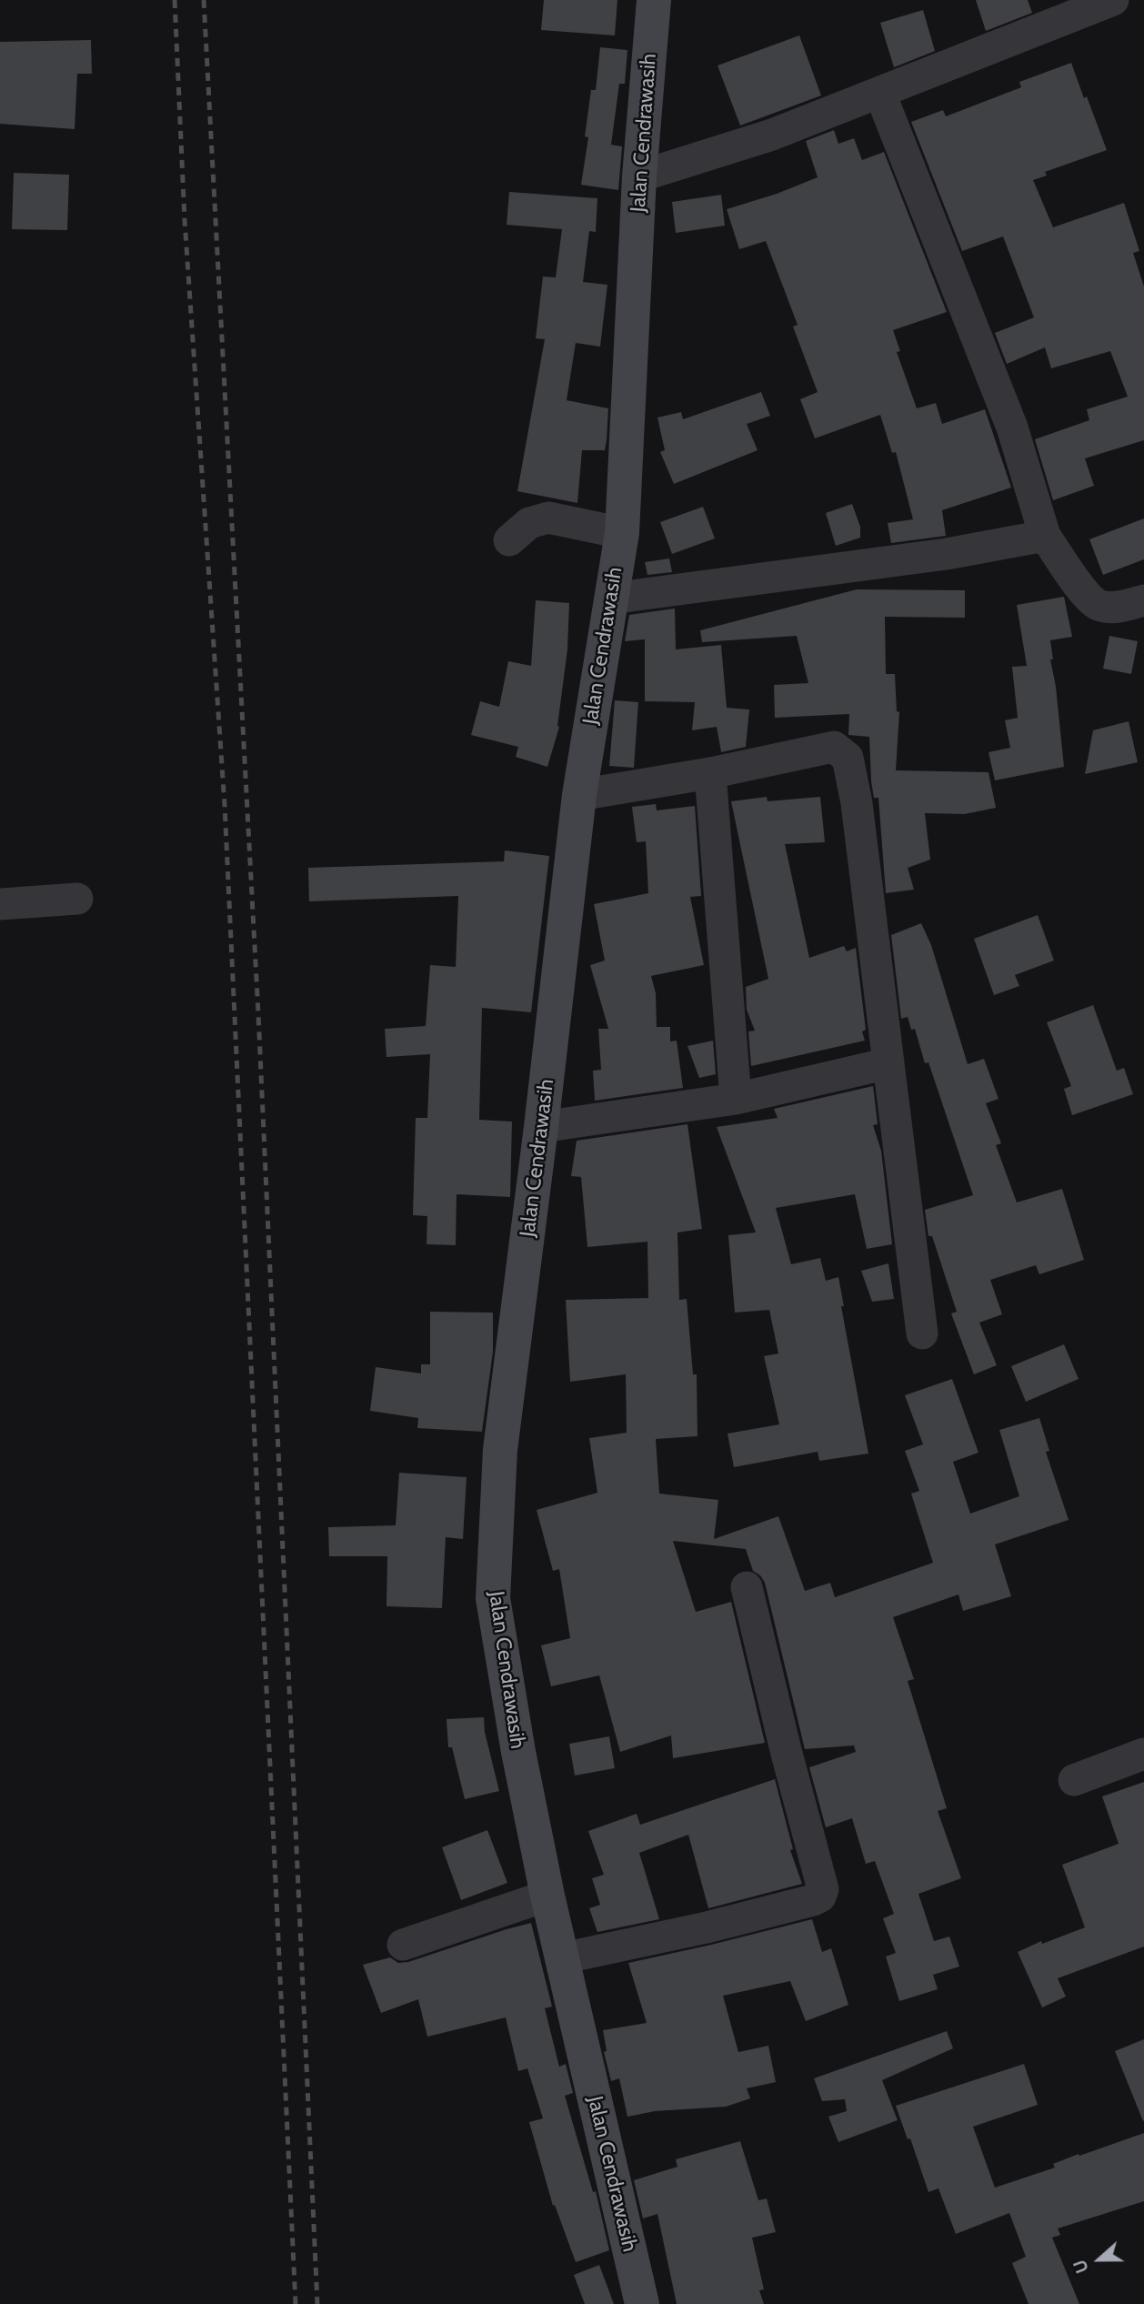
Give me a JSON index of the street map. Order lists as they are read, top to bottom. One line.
{"streets":{"main road":["Jalan Cendrawasih"]},"north":"left"}
